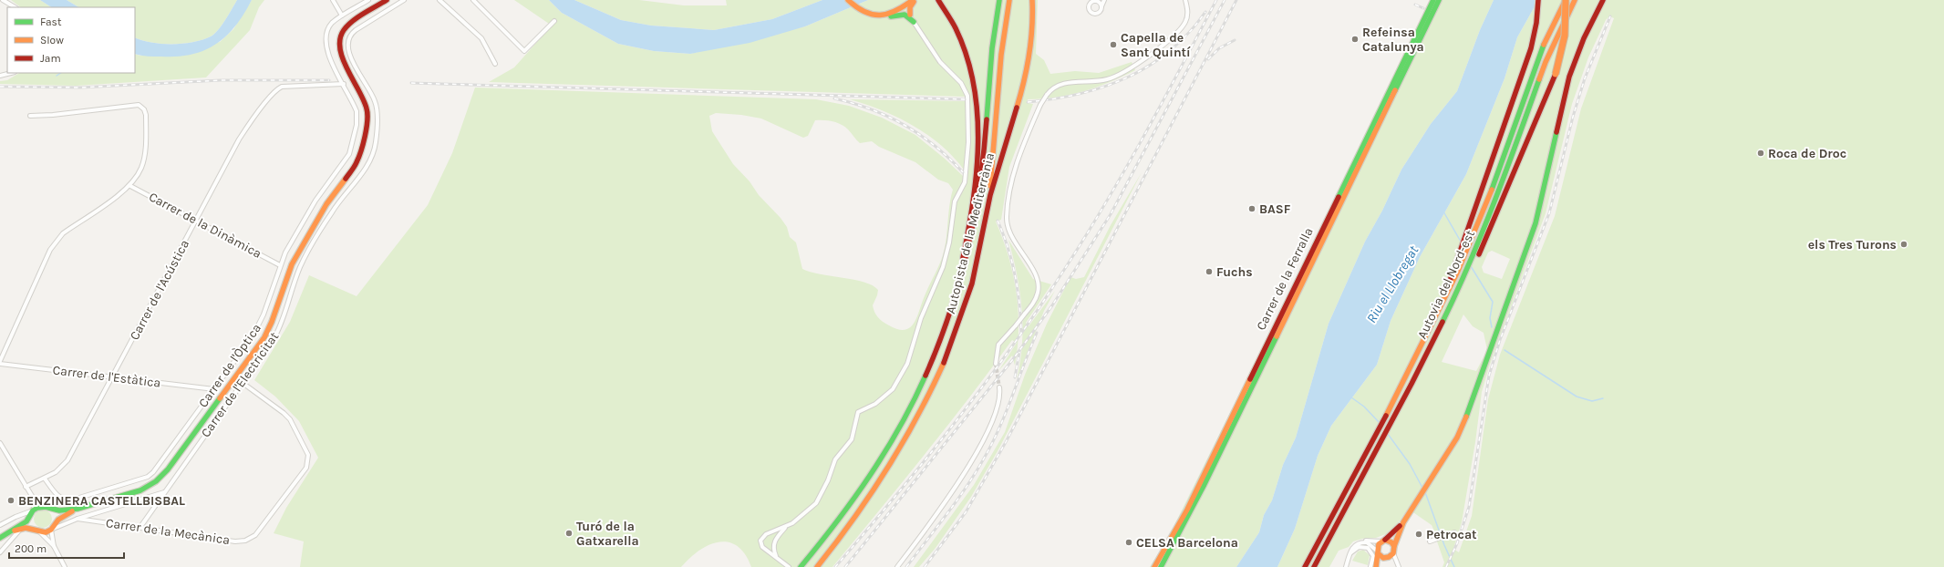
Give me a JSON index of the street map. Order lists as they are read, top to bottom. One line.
{"streets":{"main road":["Autopista de la Mediterrània","Carrer de la Ferralla","Autovia del Nord-est"],"street":["Carrer de la Dinàmica","Carrer de l'Acústica","Carrer de l'Òptica","Carrer de l'Estàtica","Carrer de l'Electricitat","Carrer de la Mecànica"]},"crossings":[["Carrer de la Dinàmica","Carrer de l'Acústica"],["Carrer de la Dinàmica","Carrer de l'Òptica"],["Carrer de l'Acústica","Carrer de l'Òptica"],["Carrer de l'Acústica","Carrer de l'Estàtica"],["Carrer de l'Òptica","Carrer de l'Estàtica"],["Carrer de l'Electricitat","Carrer de la Mecànica"]],"water":["Riu el Llobregat"],"places":["Refeinsa Catalunya","Capella de Sant Quintí","Roca de Droc","BASF","els Tres Turons","Fuchs","BENZINERA CASTELLBISBAL","Turó de la Gatxarella","Petrocat","CELSA Barcelona"],"legend":["Fast","Slow","Jam"],"scale_bar":"200 m"}
